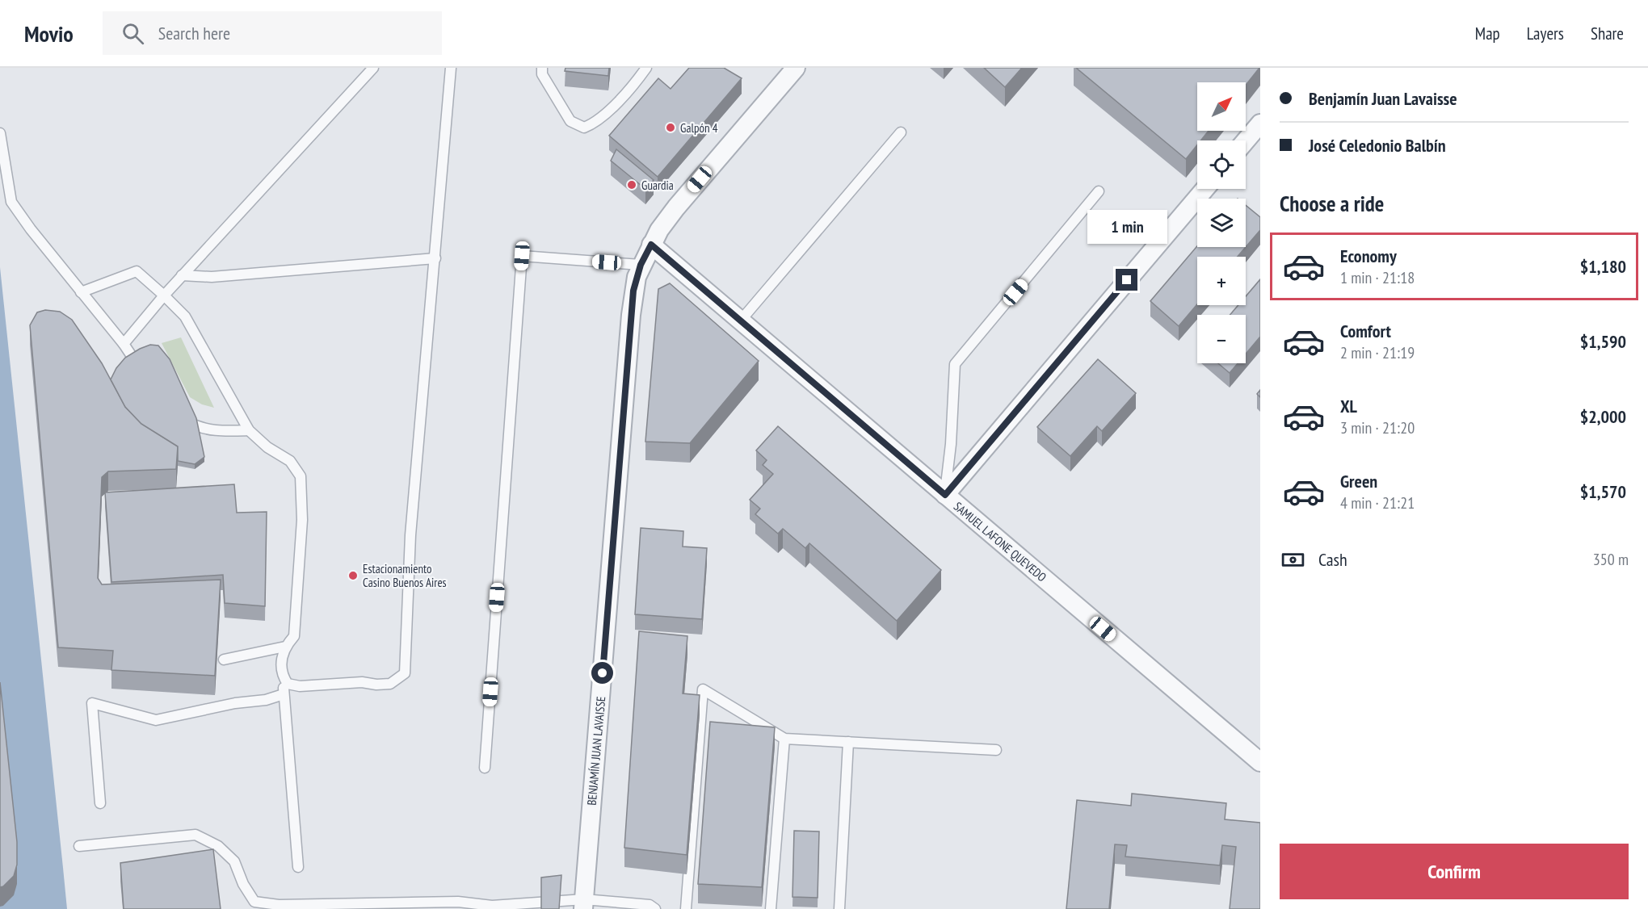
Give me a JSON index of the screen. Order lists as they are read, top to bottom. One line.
{"streets":{"street":["SAMUEL LAFONE QUEVEDO","BENJAMÍN JUAN LAVAISSE"]},"crossings":[["SAMUEL LAFONE QUEVEDO","BENJAMÍN JUAN LAVAISSE"]],"places":["Galpón 4","Guardia","Estacionamiento Casino Buenos Aires"],"north":"top right","page":{"header":"Movio","search":"Search here","nav":["Map","Layers","Share"],"banner":["Benjamín Juan Lavaisse","José Celedonio Balbín"],"map_buttons":["+","−"],"heading":"Choose a ride","bubble":"1 min","list":[{"name":"Economy","note":"1 min · 21:18","value":"$1,180"},{"name":"Comfort","note":"2 min · 21:19","value":"$1,590"},{"name":"XL","note":"3 min · 21:20","value":"$2,000"},{"name":"Green","note":"4 min · 21:21","value":"$1,570"}],"pay":["Cash","350 m"],"buttons":"Confirm"}}
